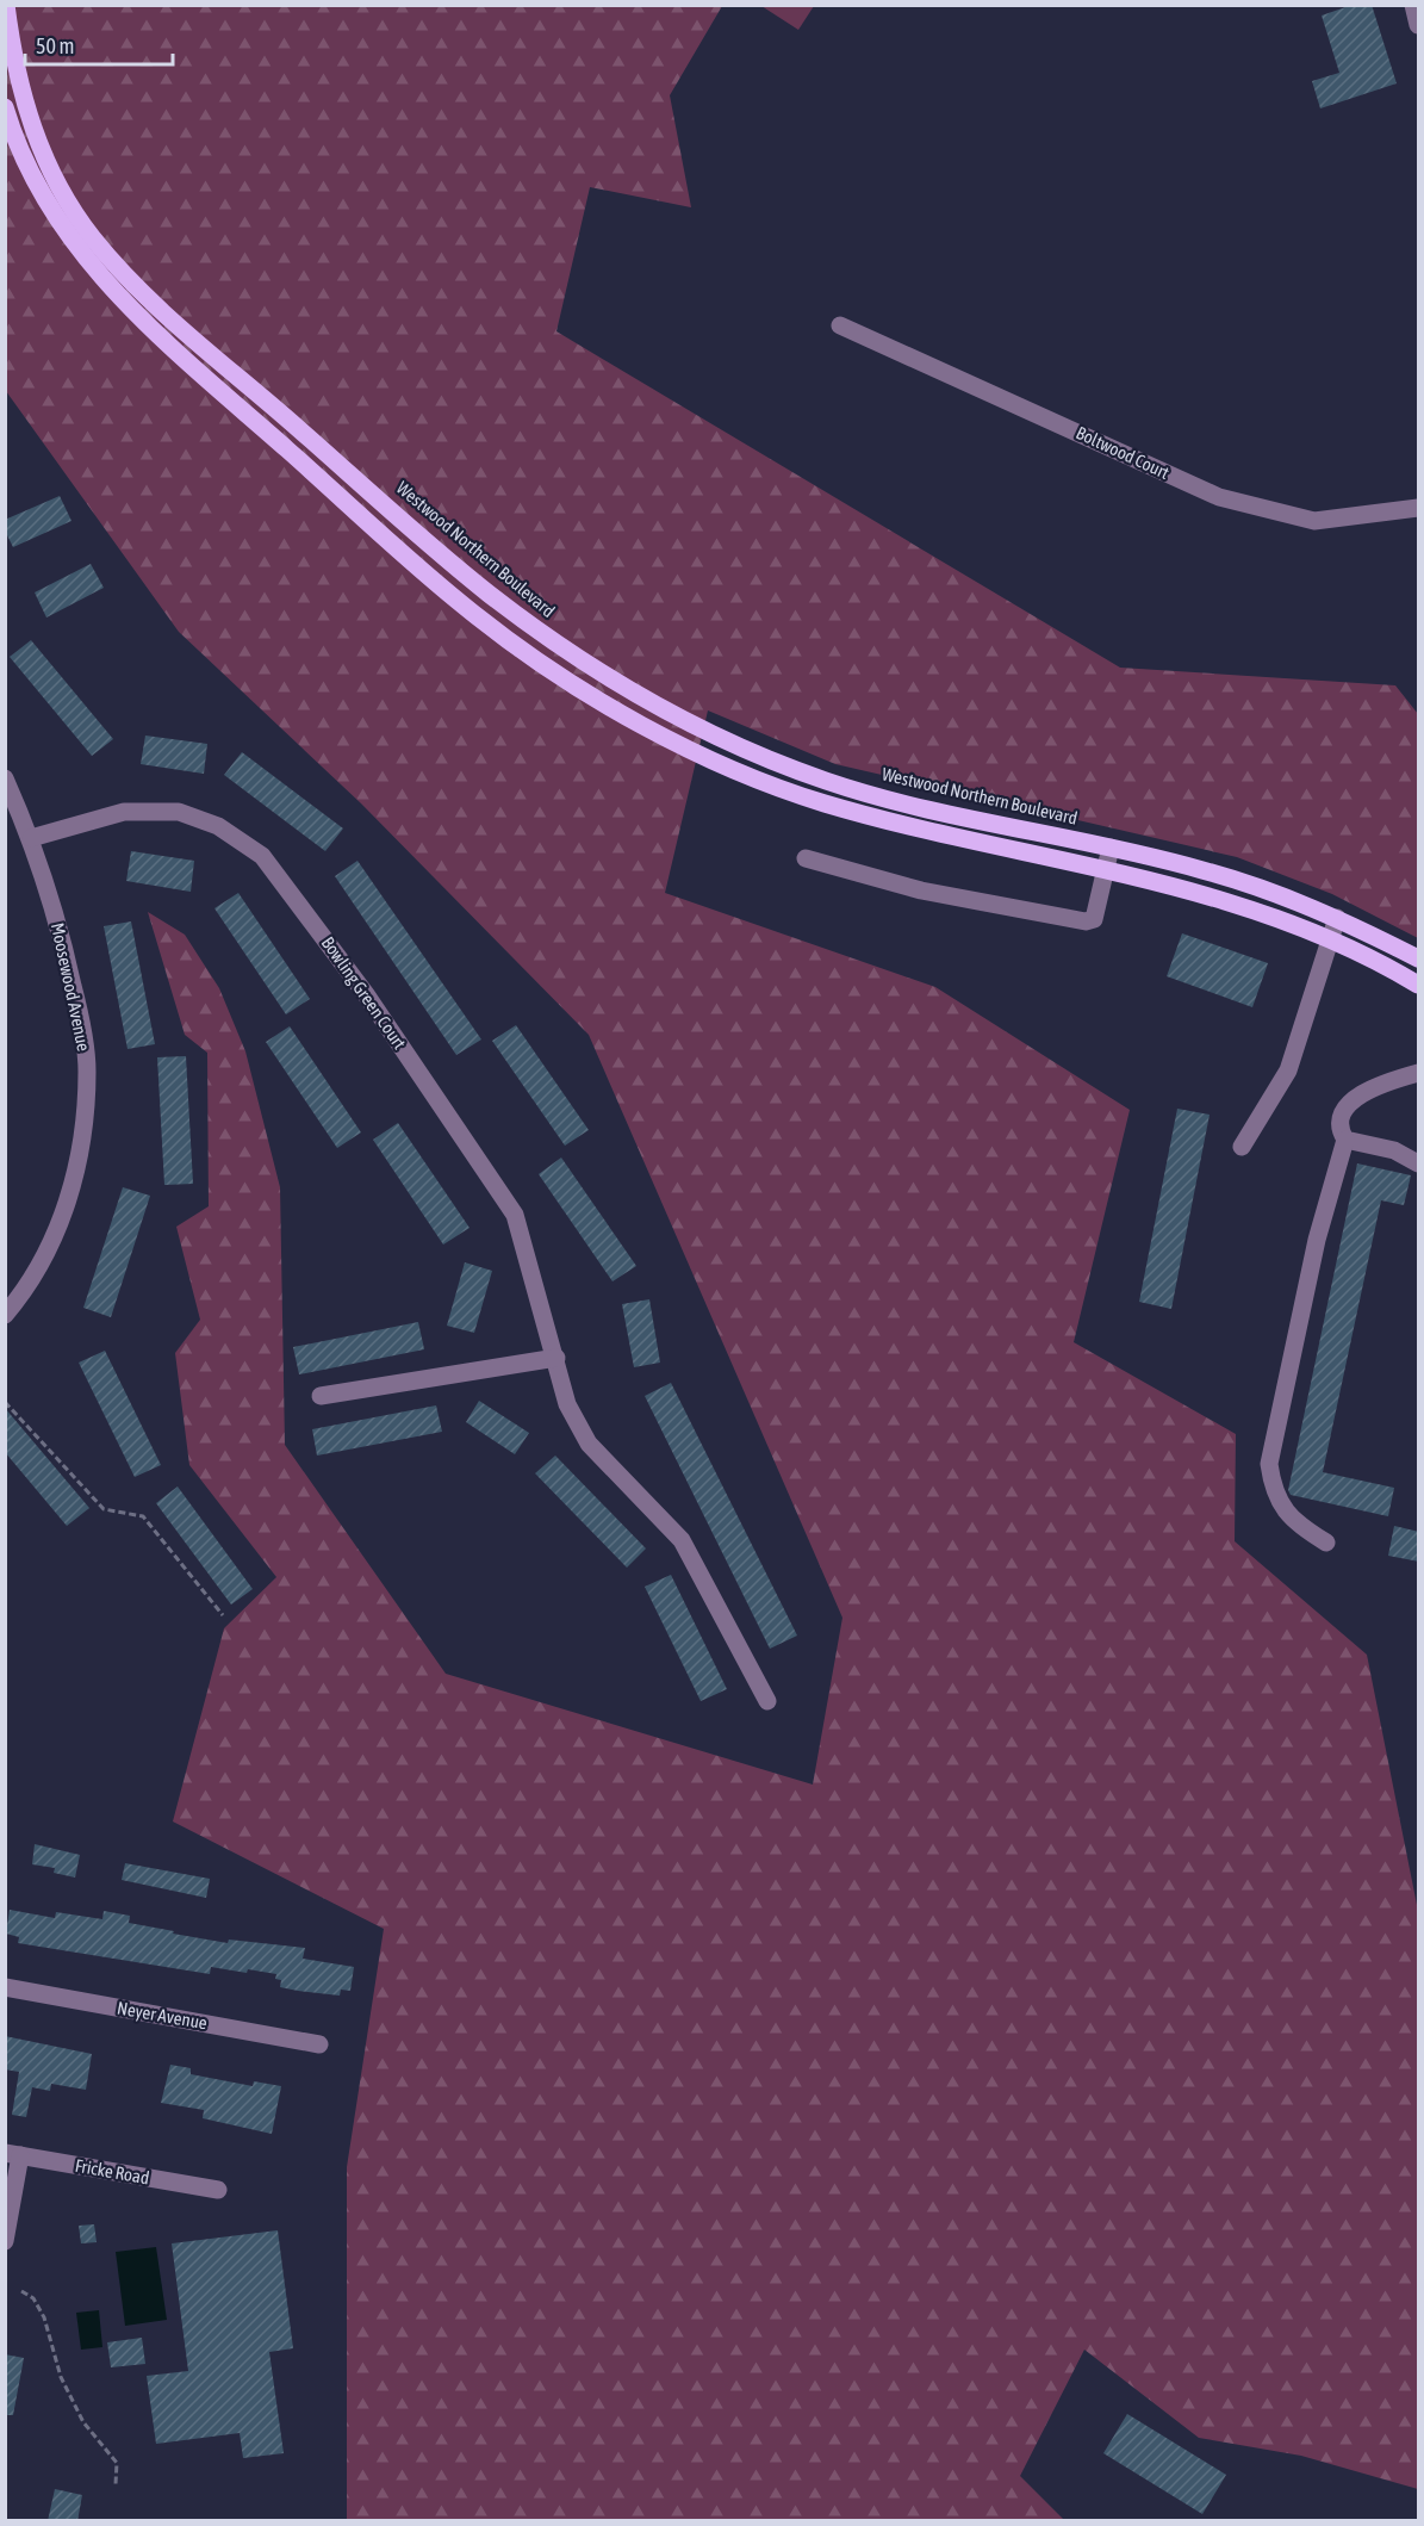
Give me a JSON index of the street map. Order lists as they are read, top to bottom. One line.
{"streets":{"main road":["Westwood Northern Boulevard"],"street":["Boltwood Court","Moosewood Avenue","Bowling Green Court","Neyer Avenue","Fricke Road"]},"crossings":[["Moosewood Avenue","Bowling Green Court"]],"scale_bar":"50 m"}
